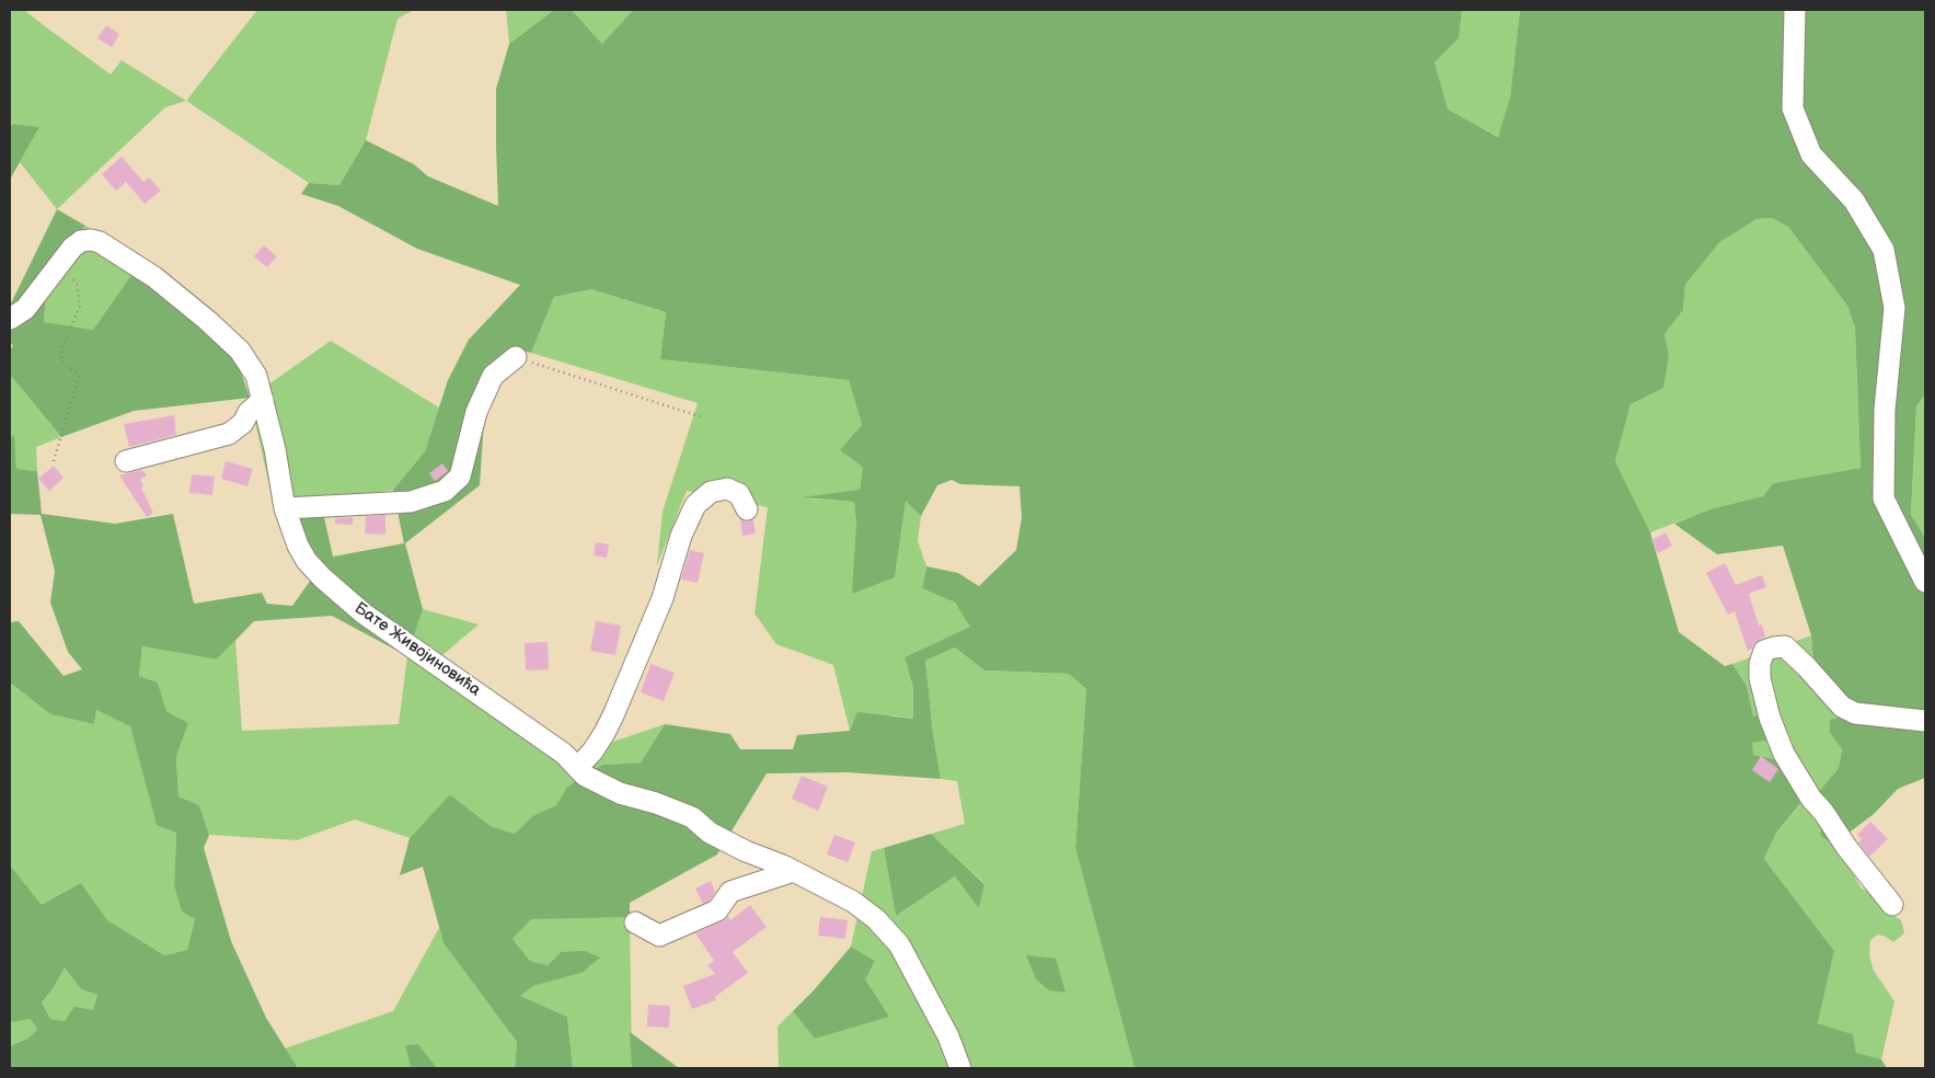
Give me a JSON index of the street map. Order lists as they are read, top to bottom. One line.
{"streets":{"street":["Бате Живојиновића"]}}
